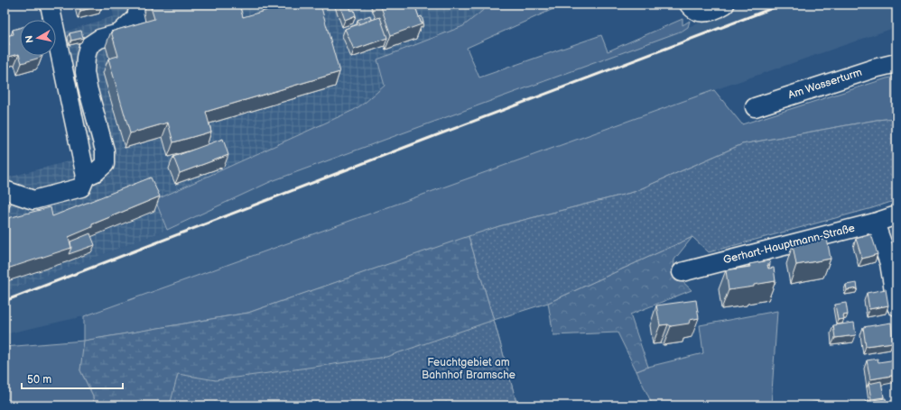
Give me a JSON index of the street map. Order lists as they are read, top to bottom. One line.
{"streets":{"street":["Am Wasserturm","Gerhart-Hauptmann-Straße"]},"parks":["Feuchtgebiet am Bahnhof Bramsche"],"scale_bar":"50 m","north":"left"}
